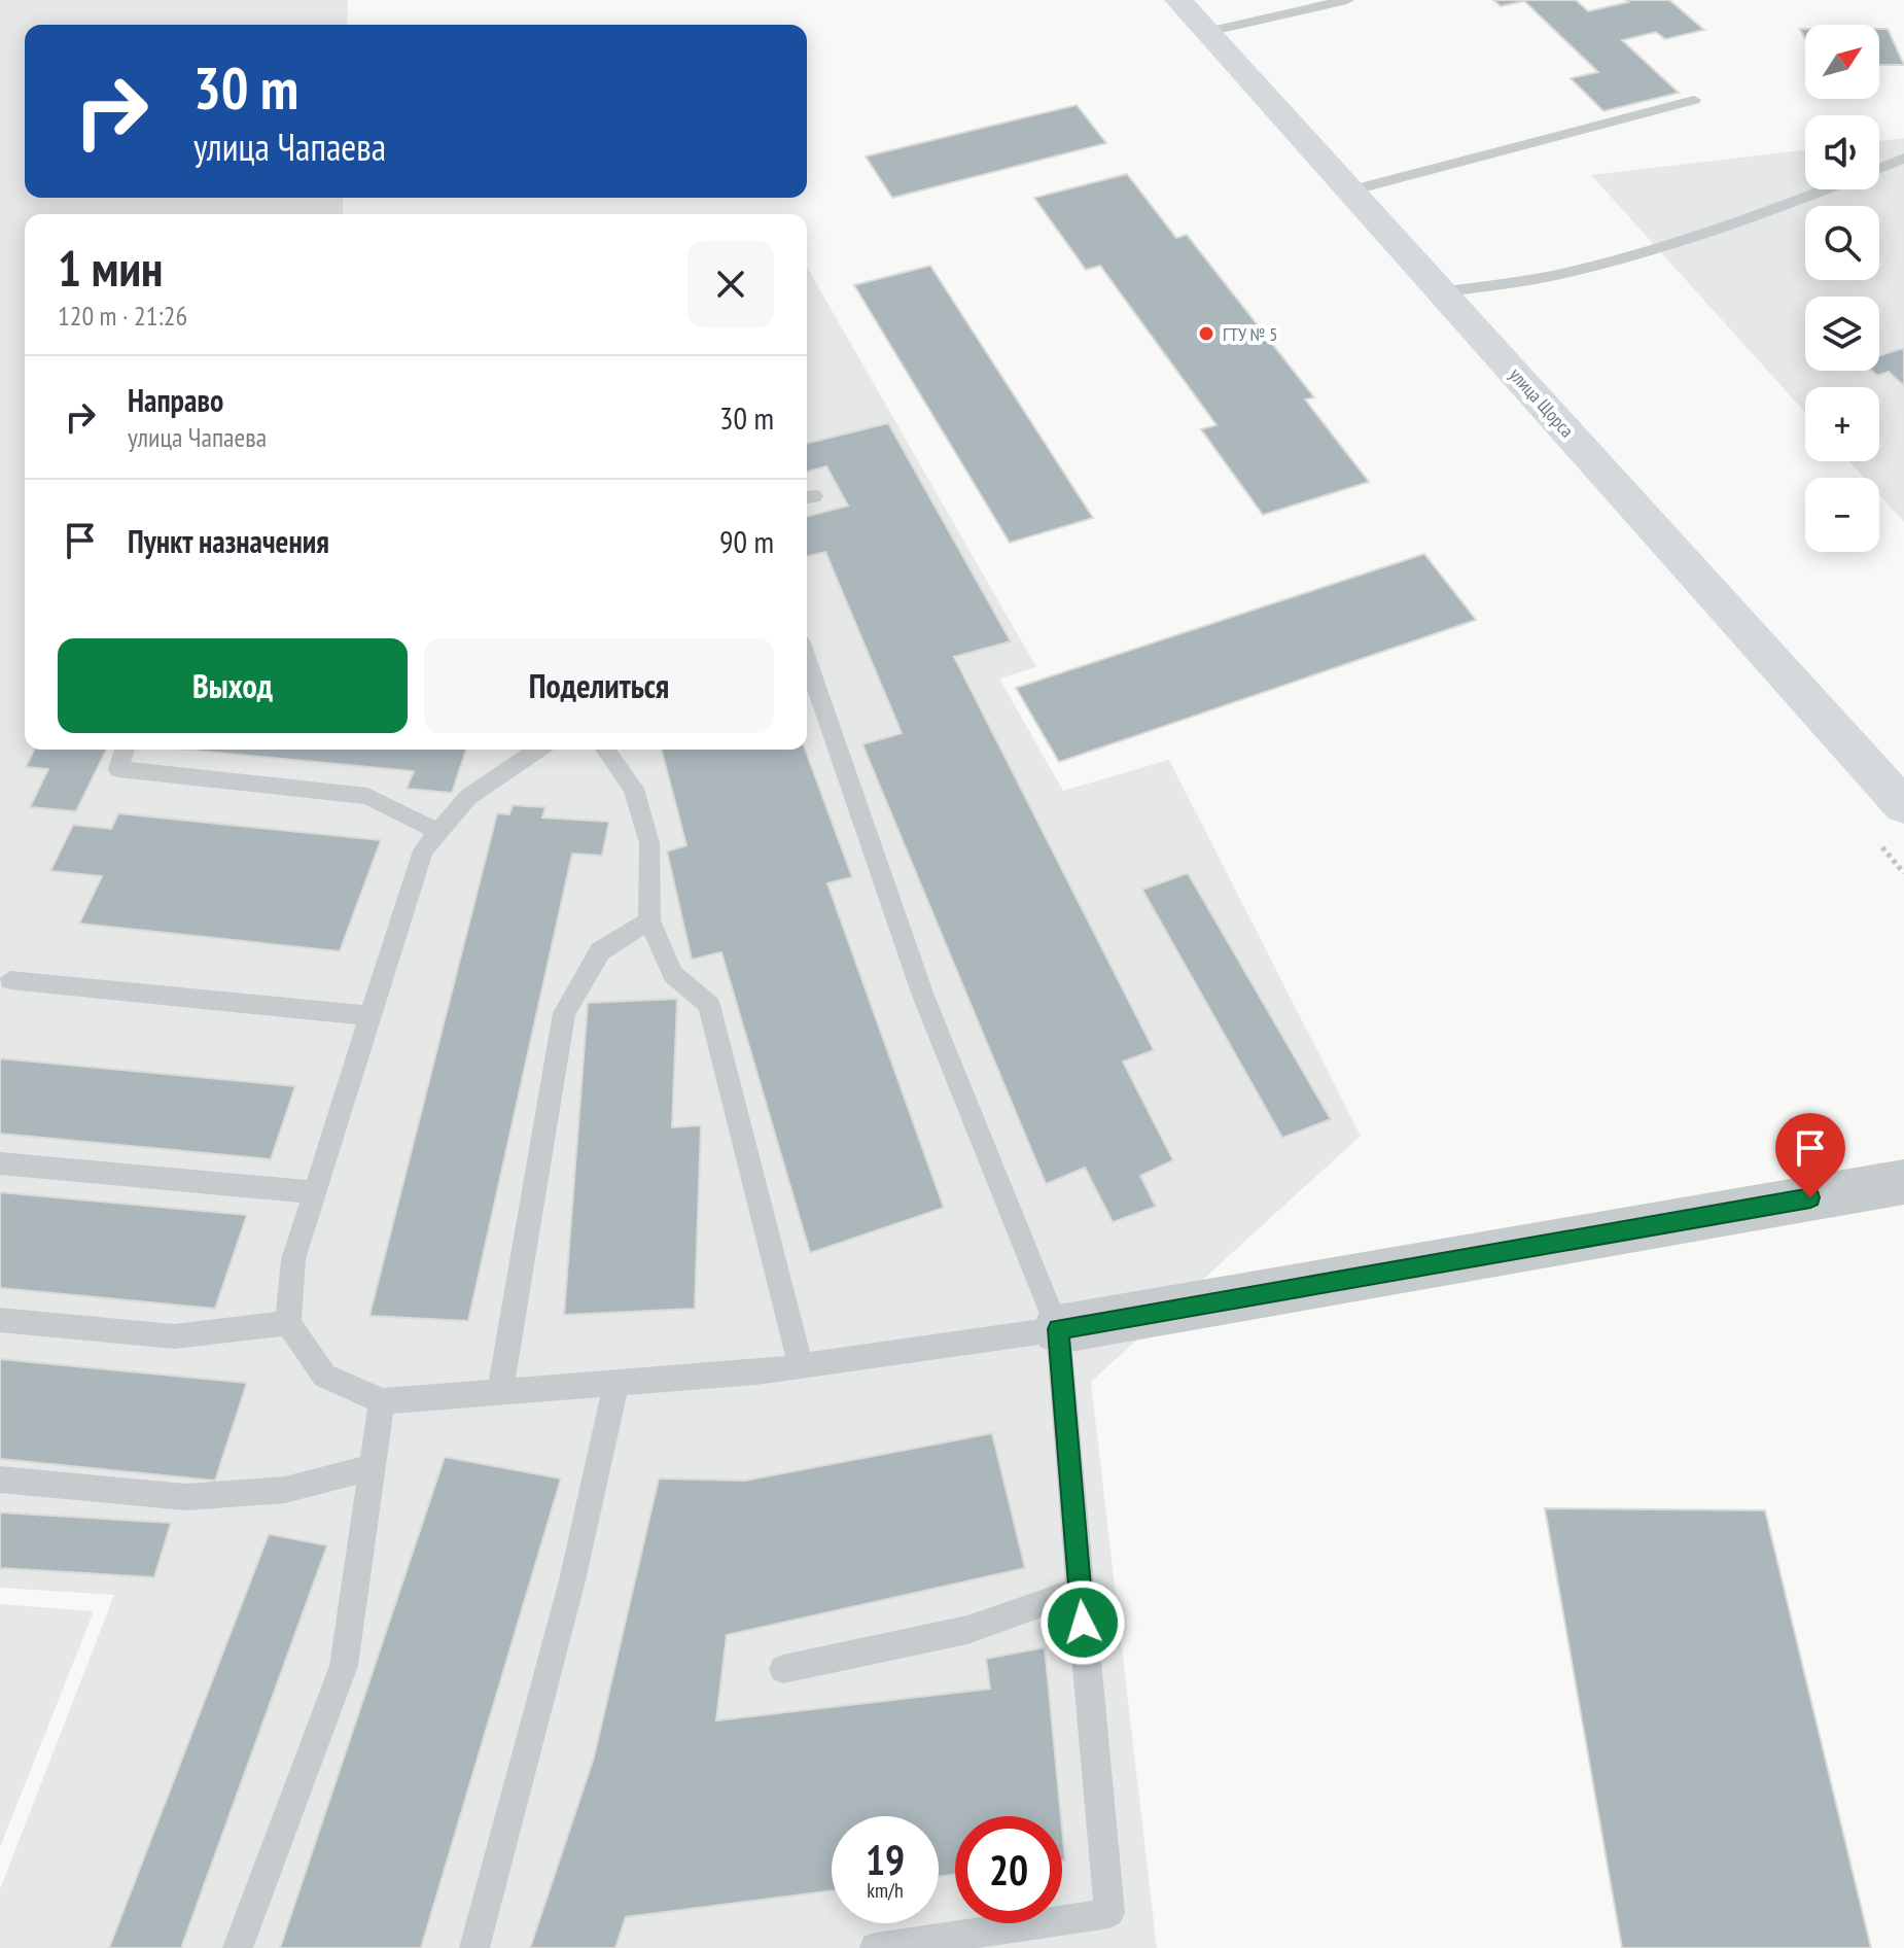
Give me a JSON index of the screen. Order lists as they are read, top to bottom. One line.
{"streets":{"main road":["улица Щорса"]},"places":["ГТУ № 5"],"north":"top right","page":{"map_buttons":["+","−"],"turn":["30 m","улица Чапаева"],"heading":["1 мин","120 m · 21:26"],"list":[{"name":"Направо","note":"улица Чапаева","value":"30 m"},{"name":"Пункт назначения","value":"90 m"}],"buttons":["Выход","Поделиться"],"speed":"19 km/h","limit":"20"}}
